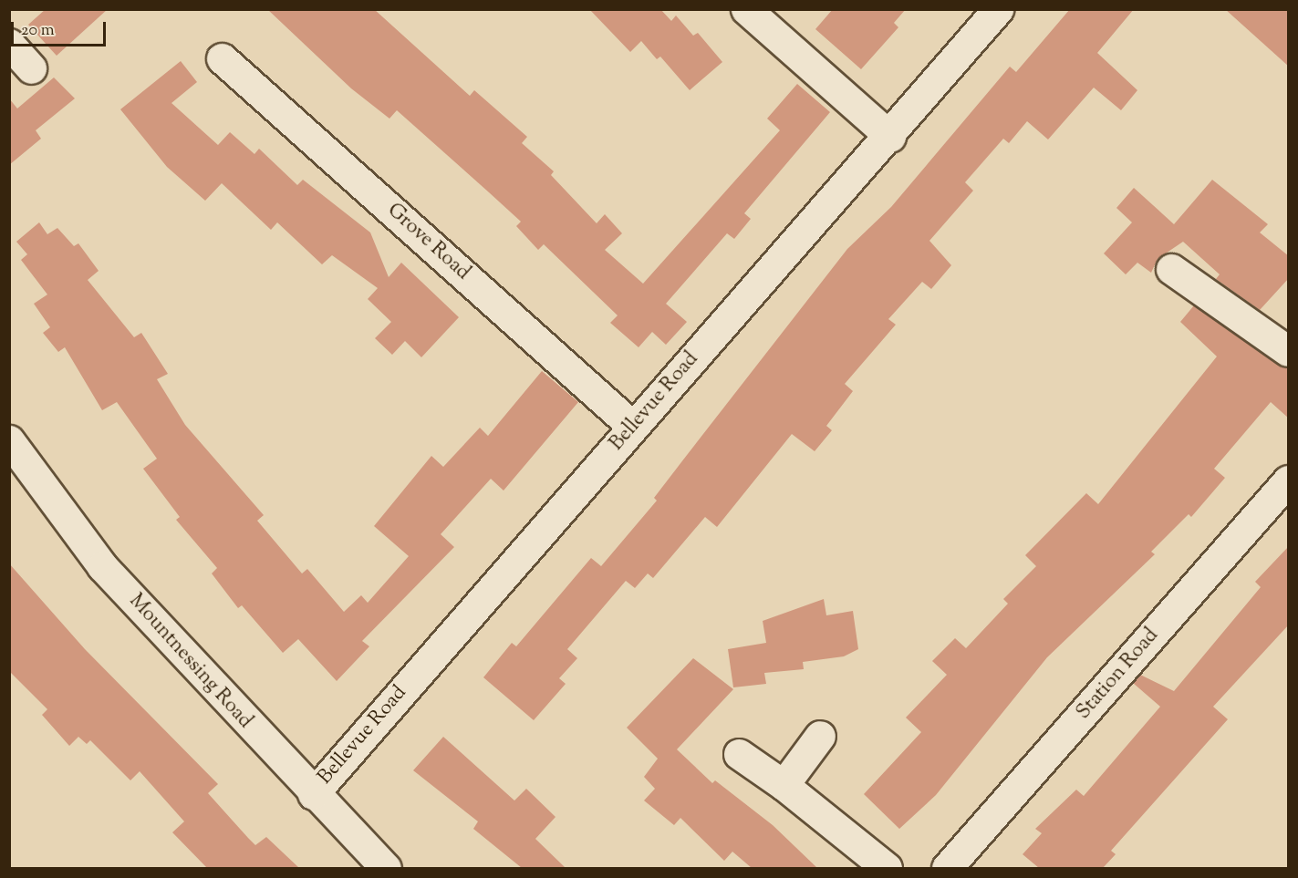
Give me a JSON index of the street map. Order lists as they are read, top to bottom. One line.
{"streets":{"street":["Grove Road","Bellevue Road","Mountnessing Road","Station Road"]},"crossings":[["Grove Road","Bellevue Road"],["Bellevue Road","Mountnessing Road"]],"scale_bar":"20 m"}
